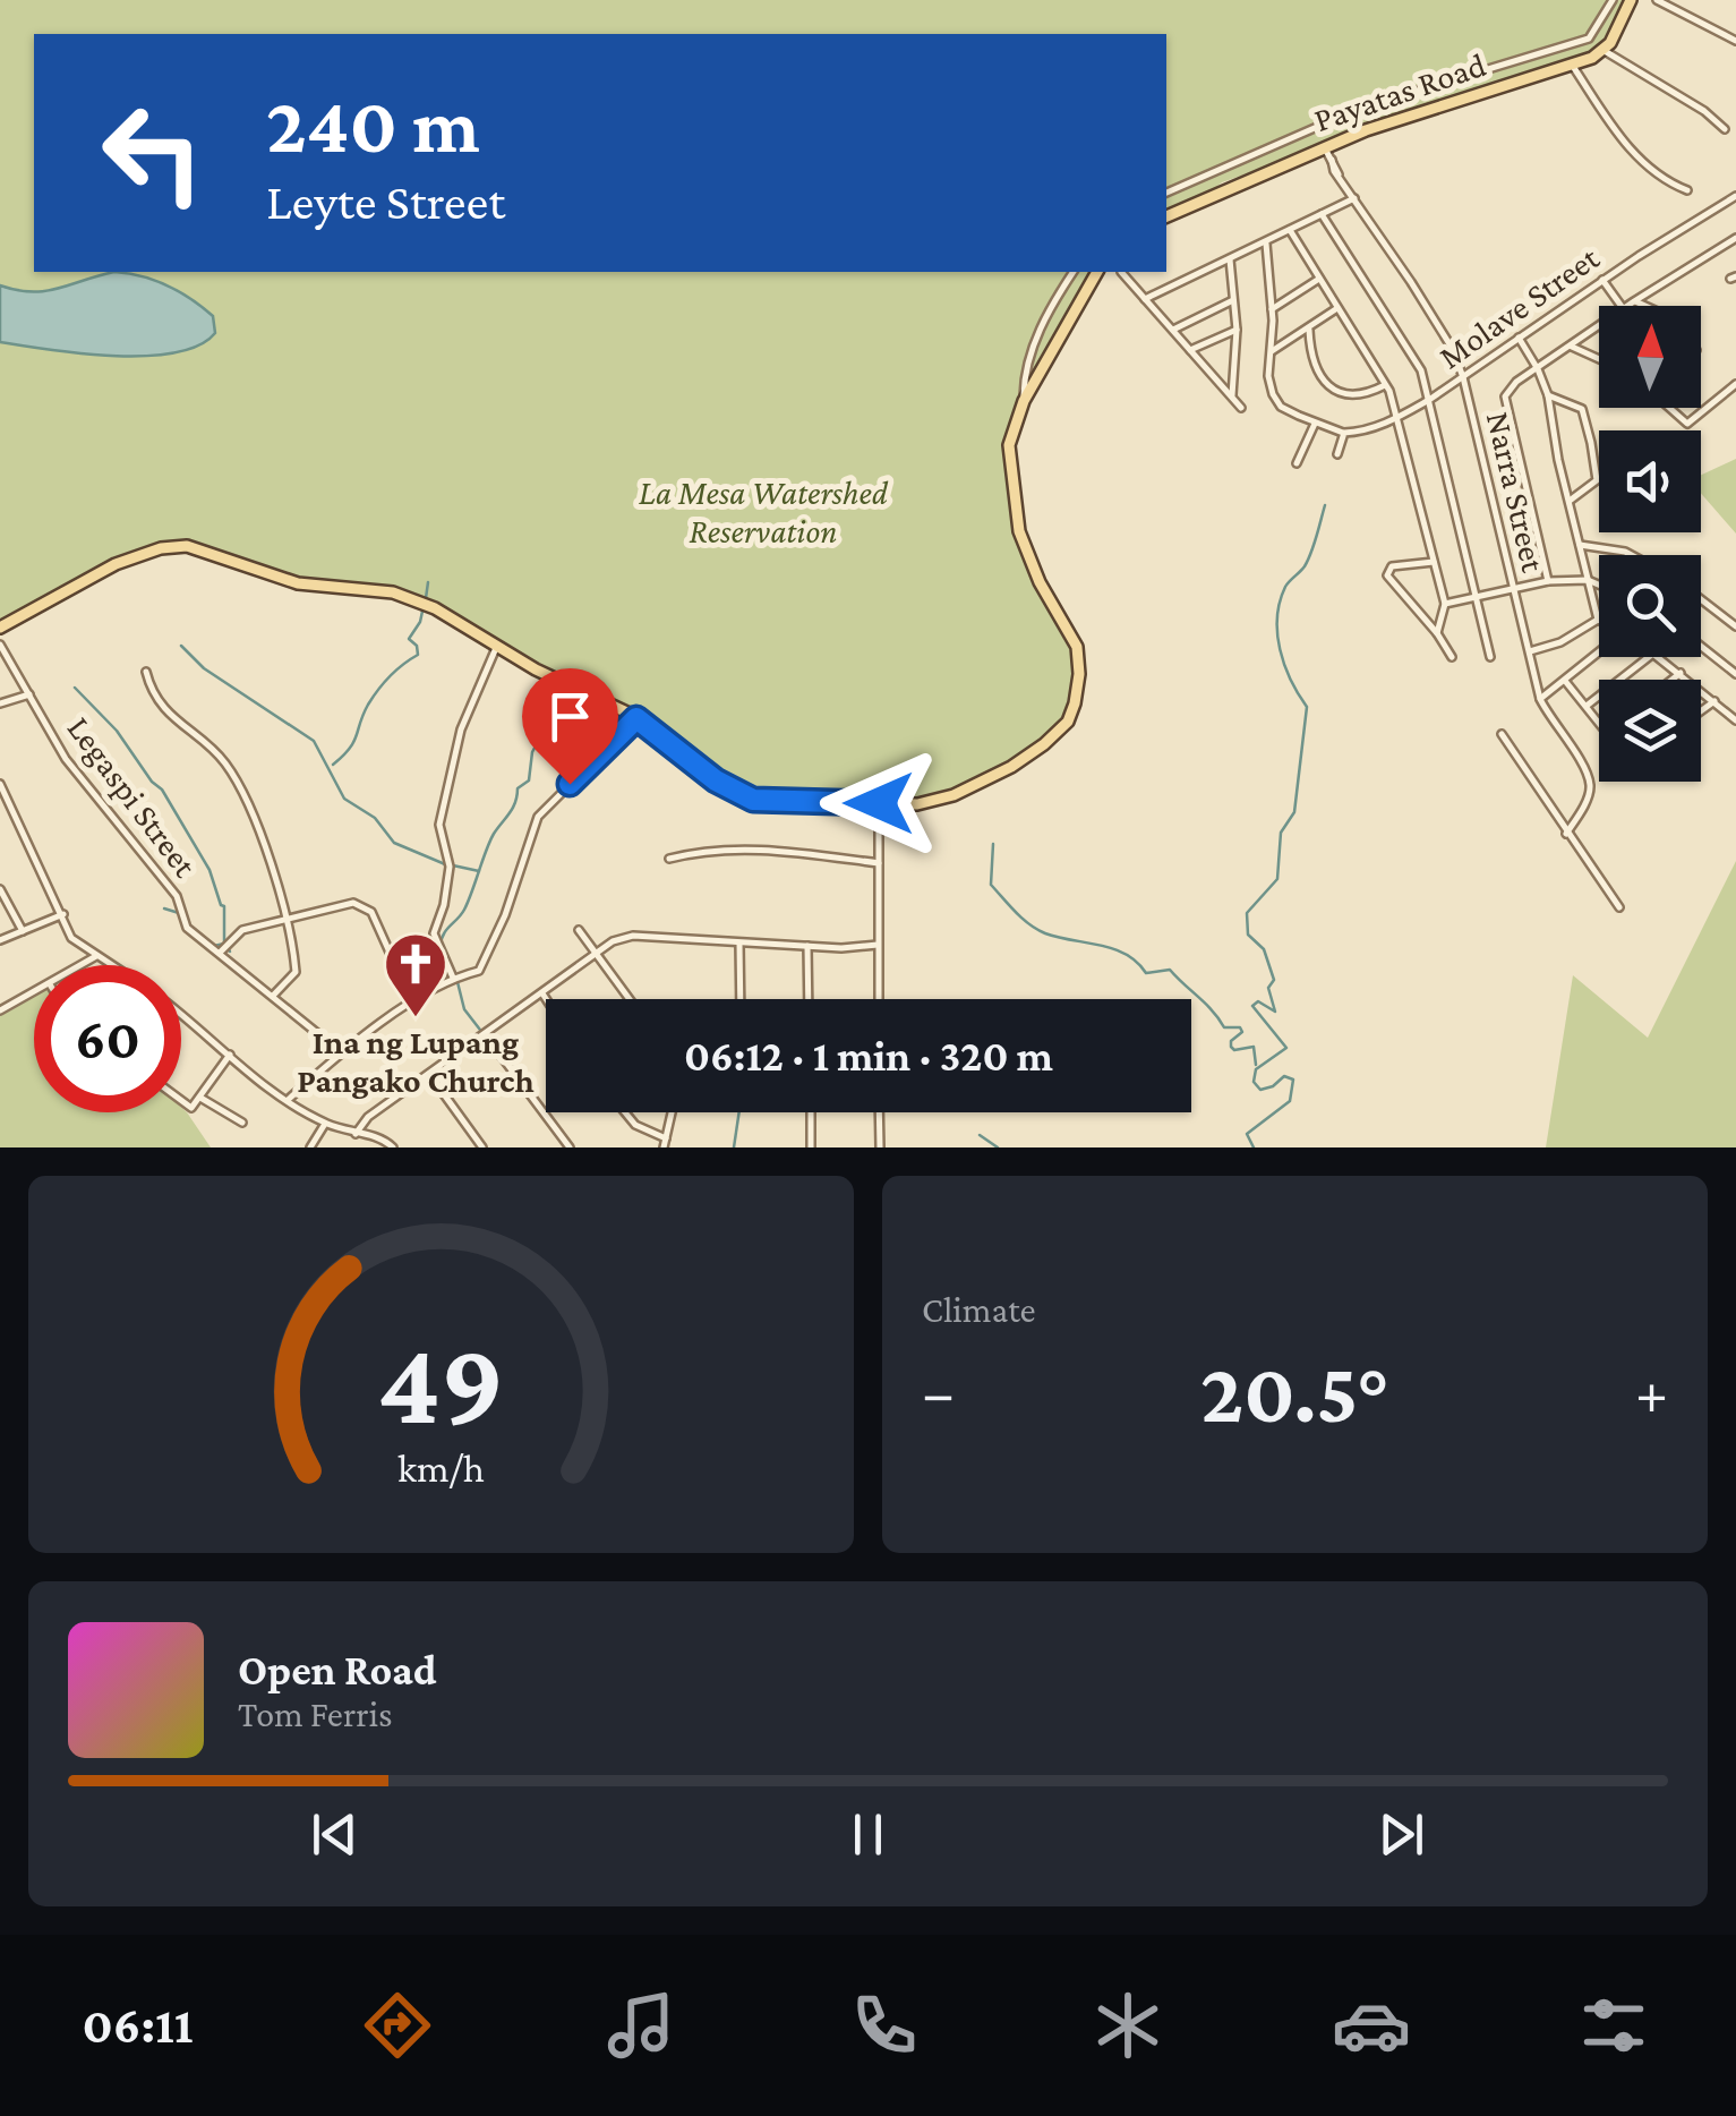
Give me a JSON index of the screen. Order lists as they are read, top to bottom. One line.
{"streets":{"main road":["Payatas Road"],"street":["Molave Street","Narra Street","Legaspi Street"]},"crossings":[["Payatas Road","Narra Street"],["Molave Street","Narra Street"]],"parks":["La Mesa Watershed Reservation"],"places":{"church":["Ina ng Lupang Pangako Church"]},"north":"top","page":{"turn":["240 m","Leyte Street"],"limit":"60","trip":"06:12 · 1 min · 320 m","tile":"Climate","heat":["−","20.5°","+"],"song":["Open Road","Tom Ferris"],"tabs":"06:11","gauge":["49","km/h"]}}
